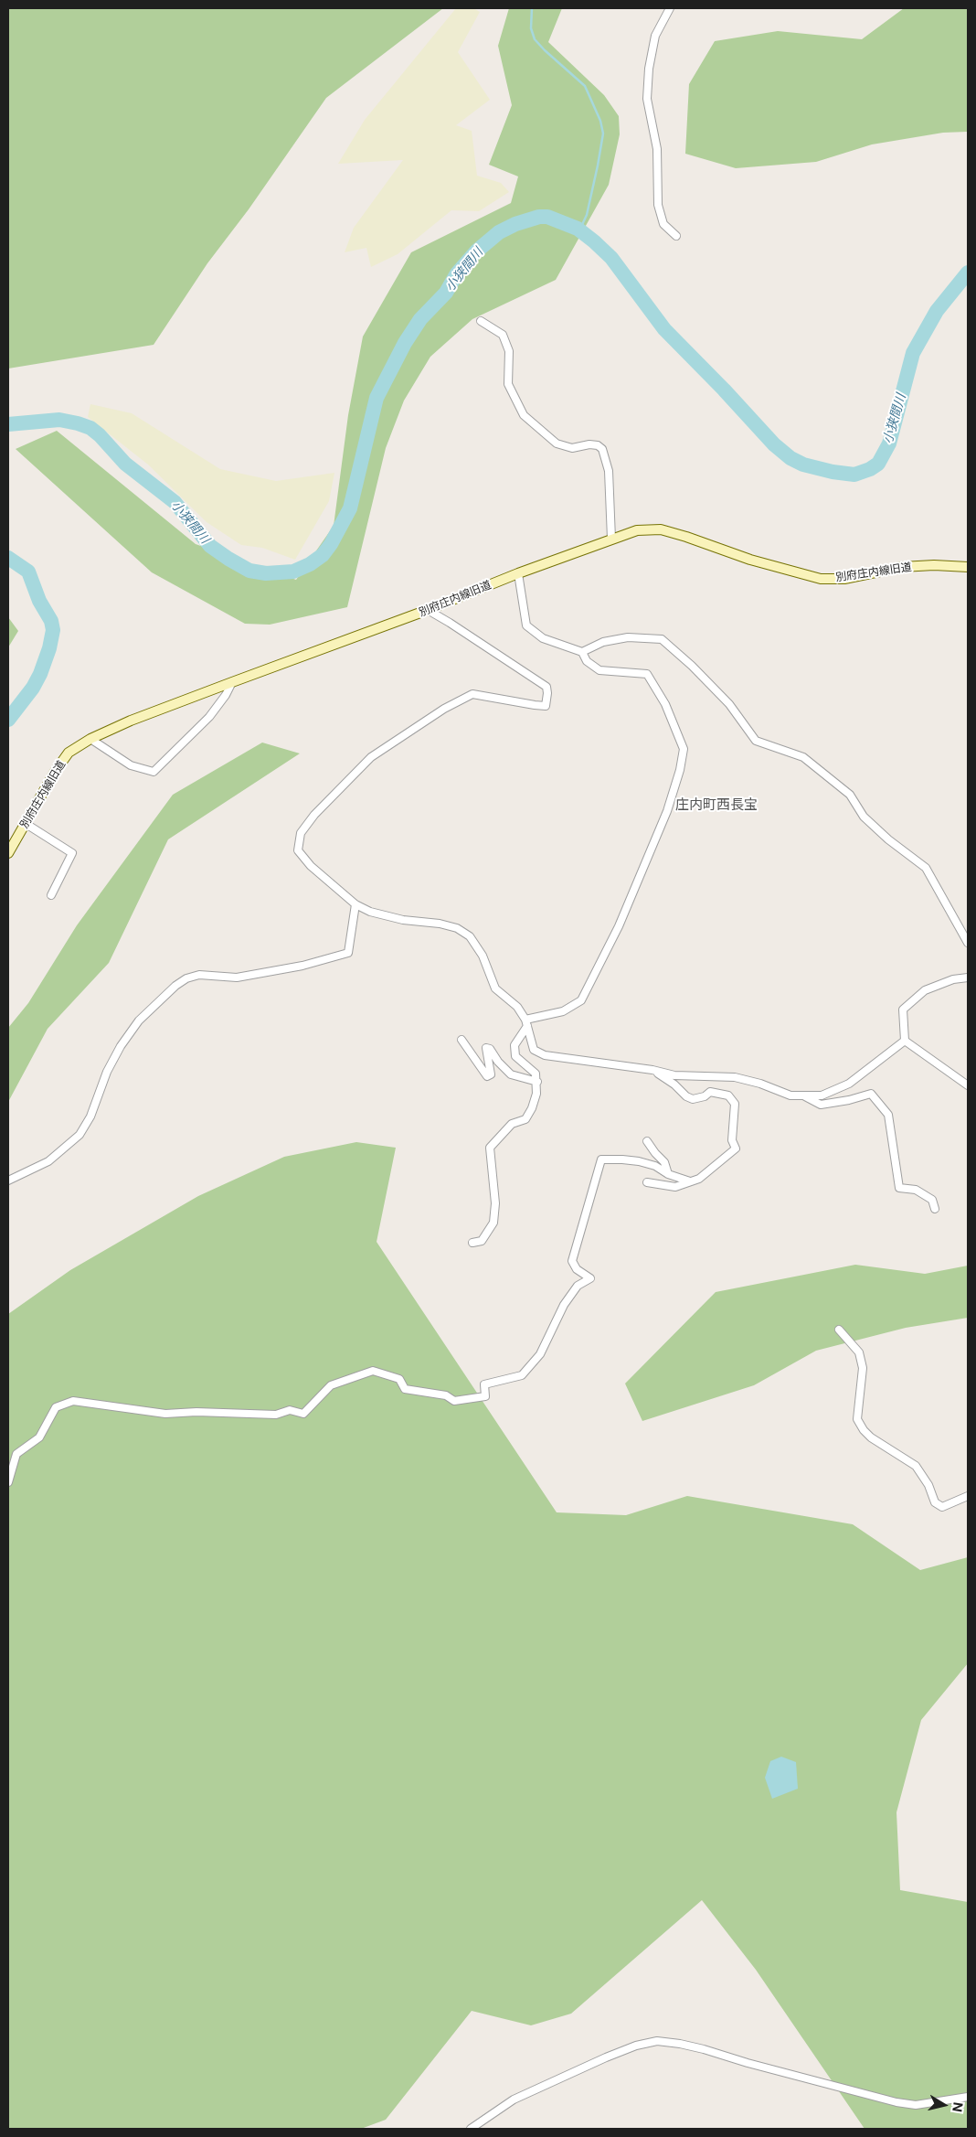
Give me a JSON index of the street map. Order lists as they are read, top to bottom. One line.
{"streets":{"street":["別府庄内線旧道"]},"districts":["庄内町西長宝"],"water":["小狭間川"],"north":"right"}
